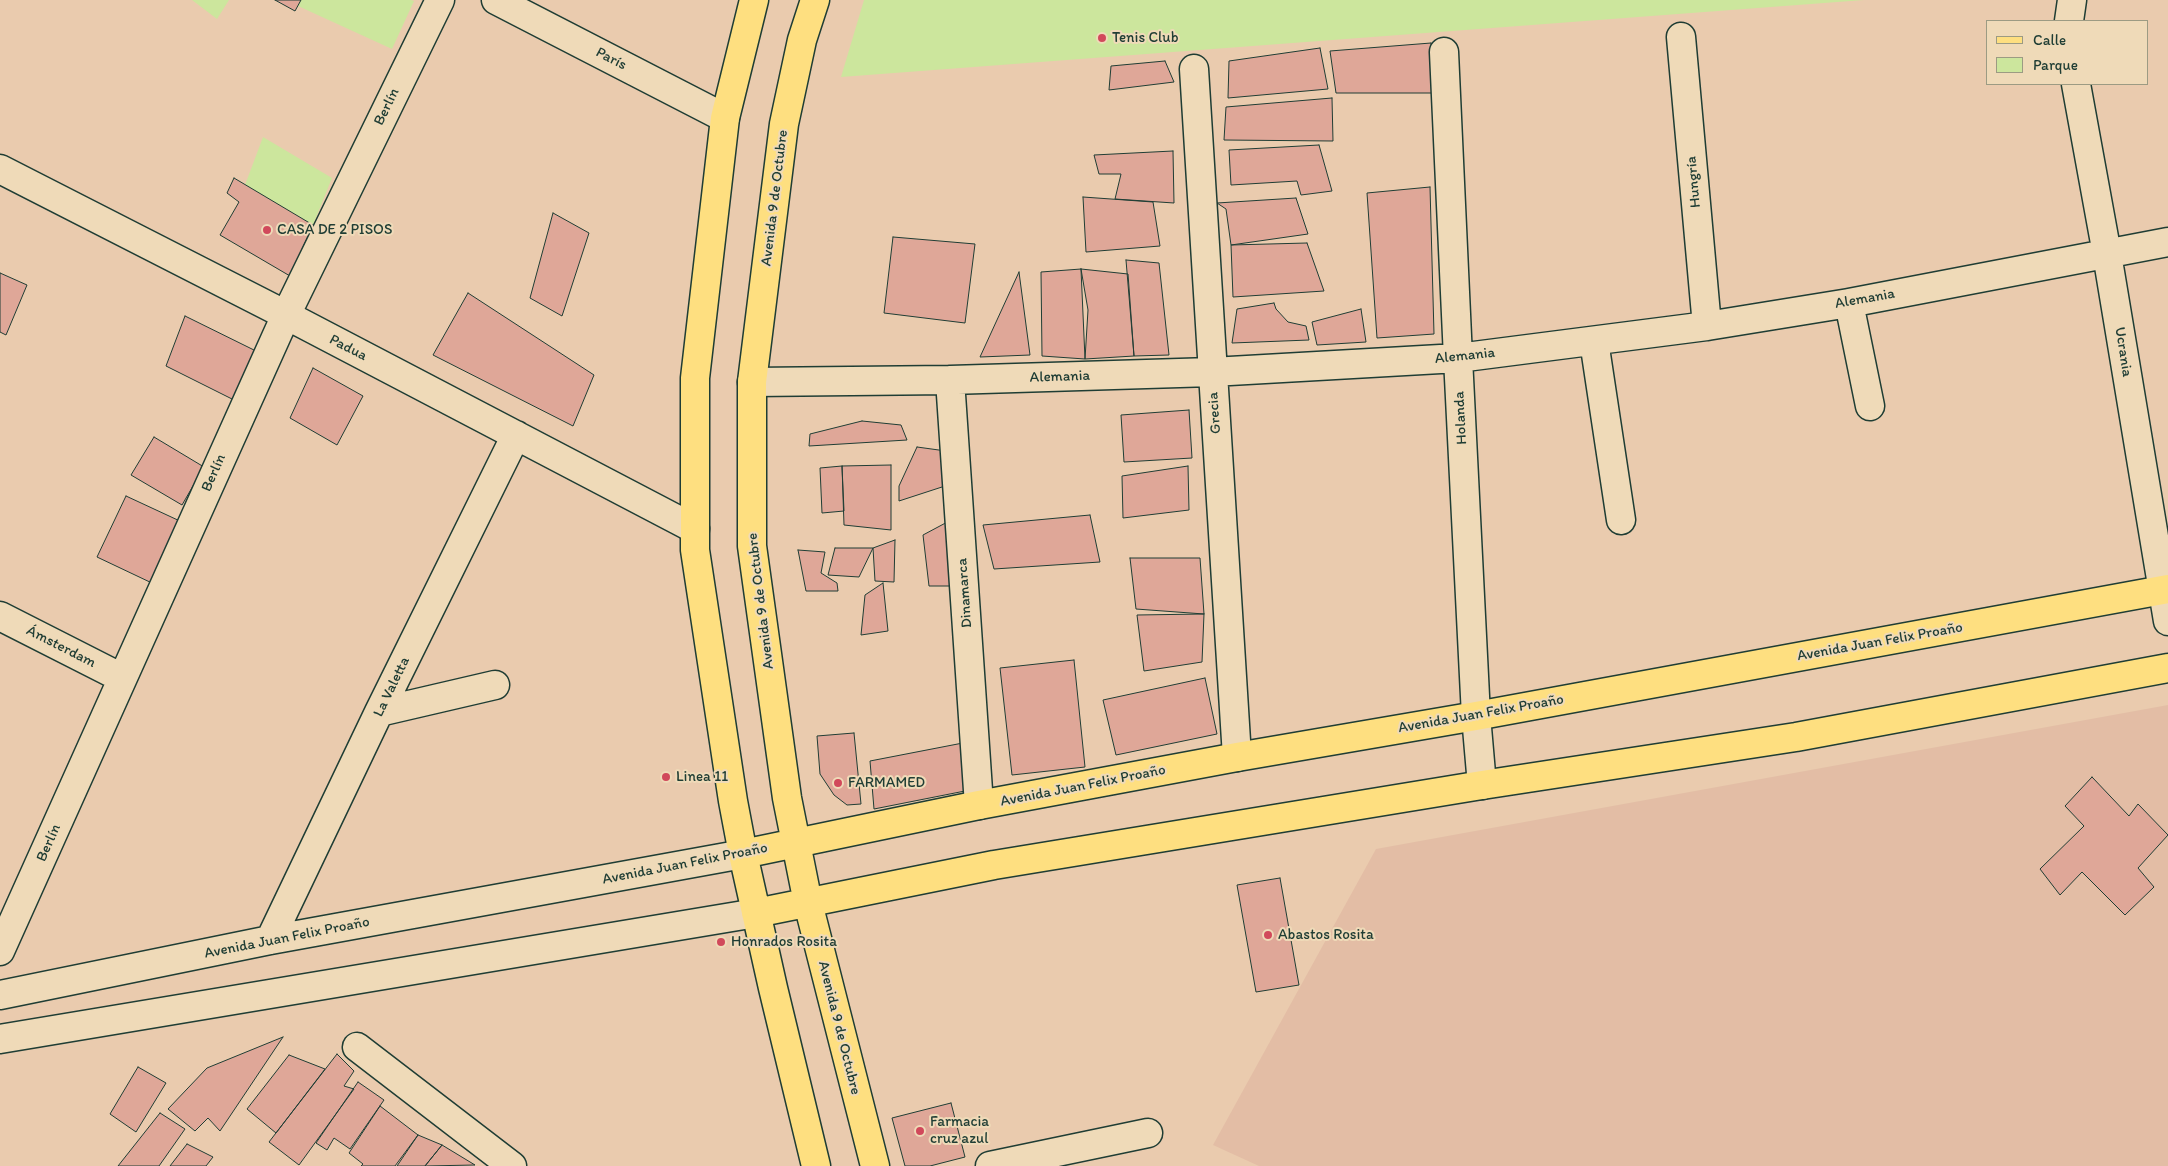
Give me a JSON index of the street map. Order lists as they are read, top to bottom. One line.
{"streets":{"main road":["Avenida 9 de Octubre","Avenida Juan Felix Proaño"],"street":["París","Berlín","Hungría","Alemania","Padua","Ucrania","Grecia","Holanda","Dinamarca","Ámsterdam","La Valetta"]},"crossings":[["Berlín","Padua"],["Berlín","Ámsterdam"],["Hungría","Alemania"],["Avenida 9 de Octubre","Alemania"],["Avenida 9 de Octubre","Avenida Juan Felix Proaño"],["Alemania","Ucrania"],["Alemania","Grecia"],["Alemania","Holanda"],["Alemania","Dinamarca"],["Padua","La Valetta"],["Ucrania","Avenida Juan Felix Proaño"],["Grecia","Avenida Juan Felix Proaño"],["Holanda","Avenida Juan Felix Proaño"],["Dinamarca","Avenida Juan Felix Proaño"],["Avenida Juan Felix Proaño","La Valetta"]],"places":["Tenis Club","CASA DE 2 PISOS","Linea 11","FARMAMED","Abastos Rosita","Honrados Rosita","Farmacia cruz azul"],"legend":["Calle","Parque"]}
